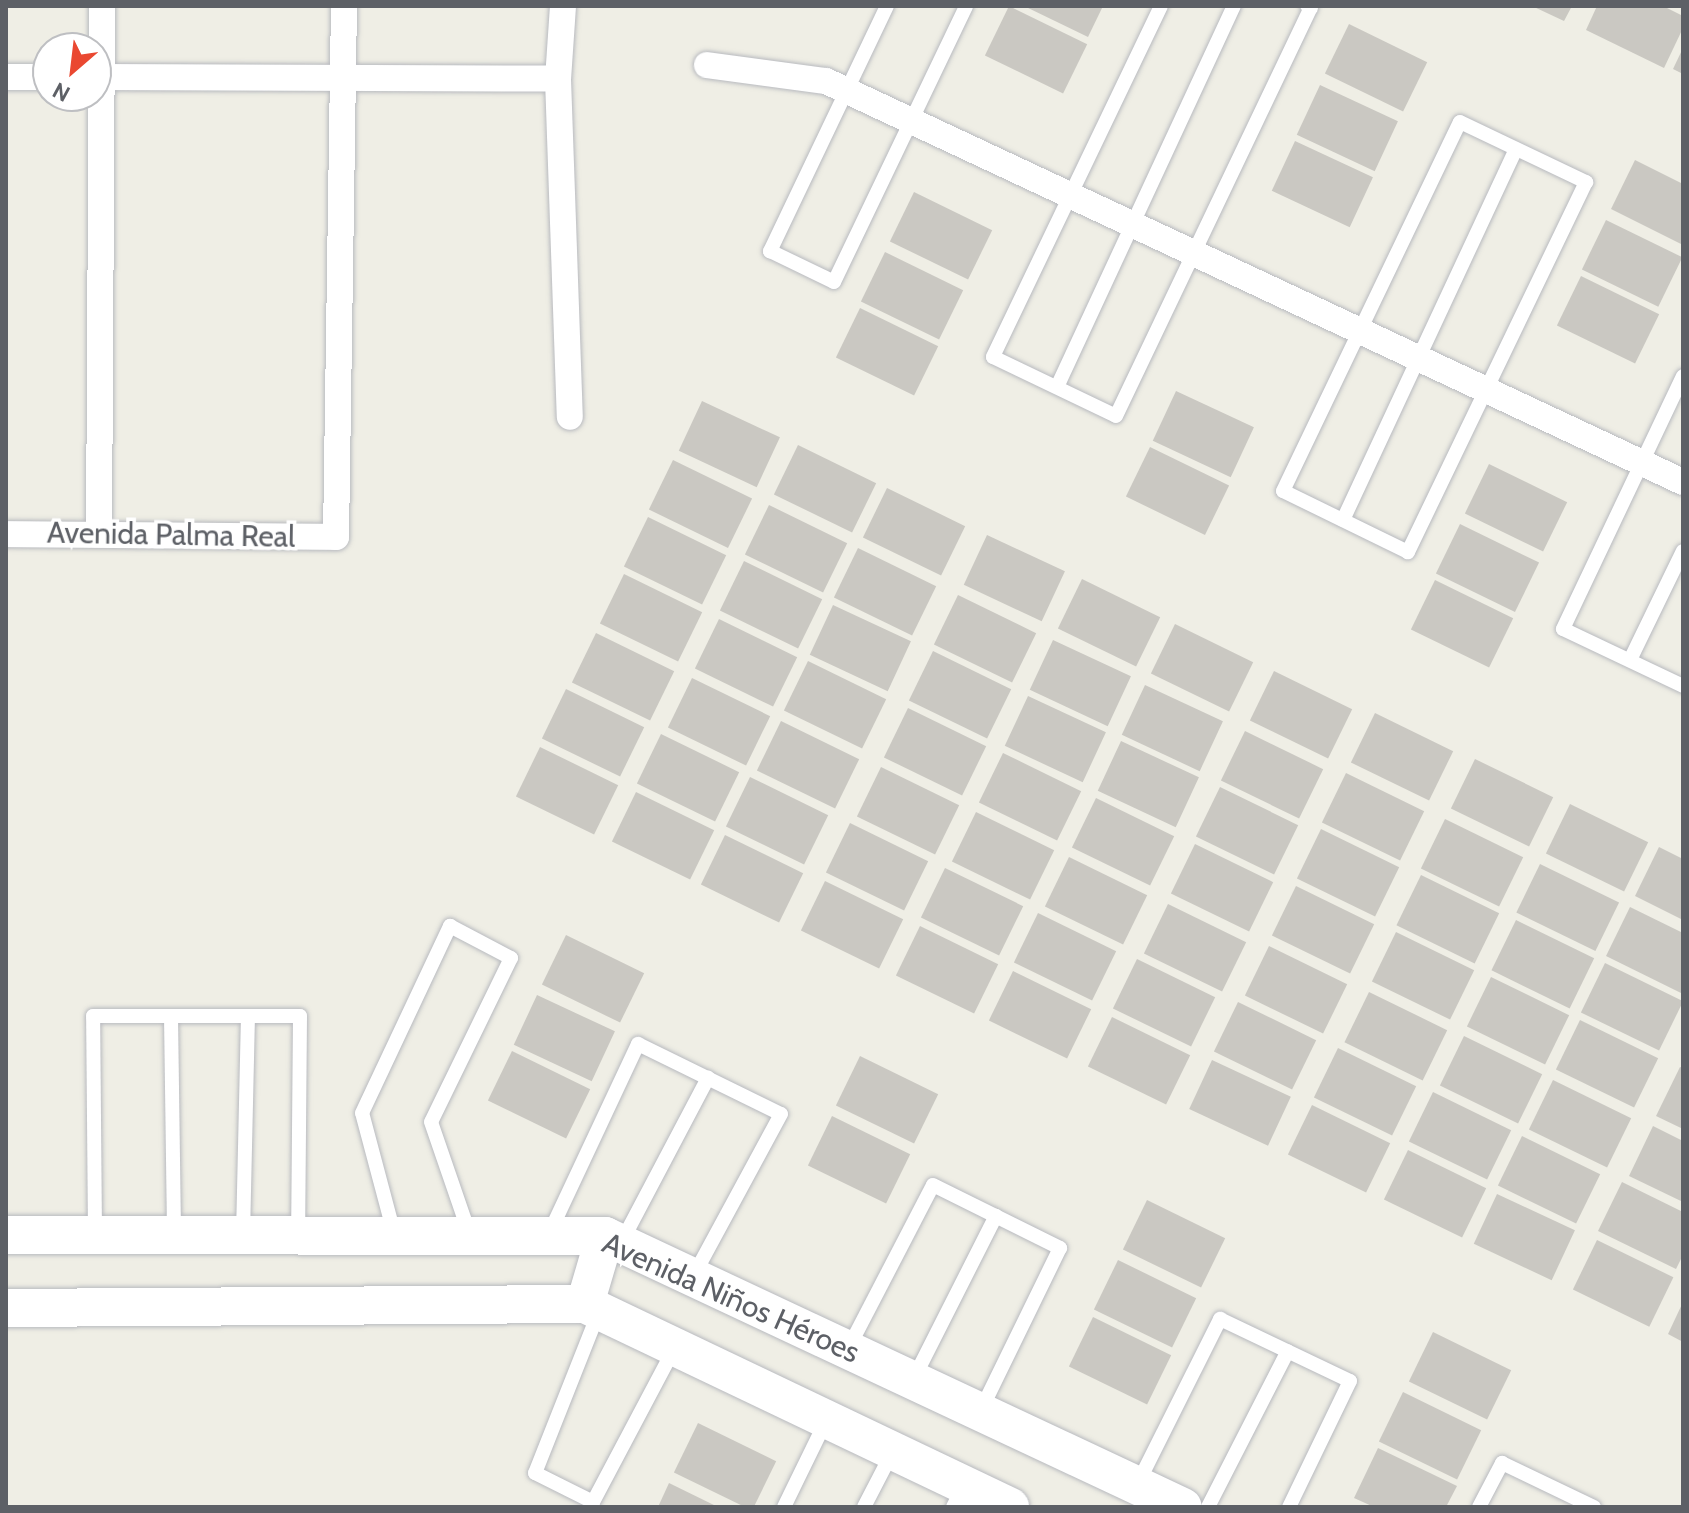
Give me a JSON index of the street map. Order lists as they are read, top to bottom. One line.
{"streets":{"main road":["Avenida Niños Héroes"],"street":["Avenida Palma Real"]},"north":"bottom left"}
